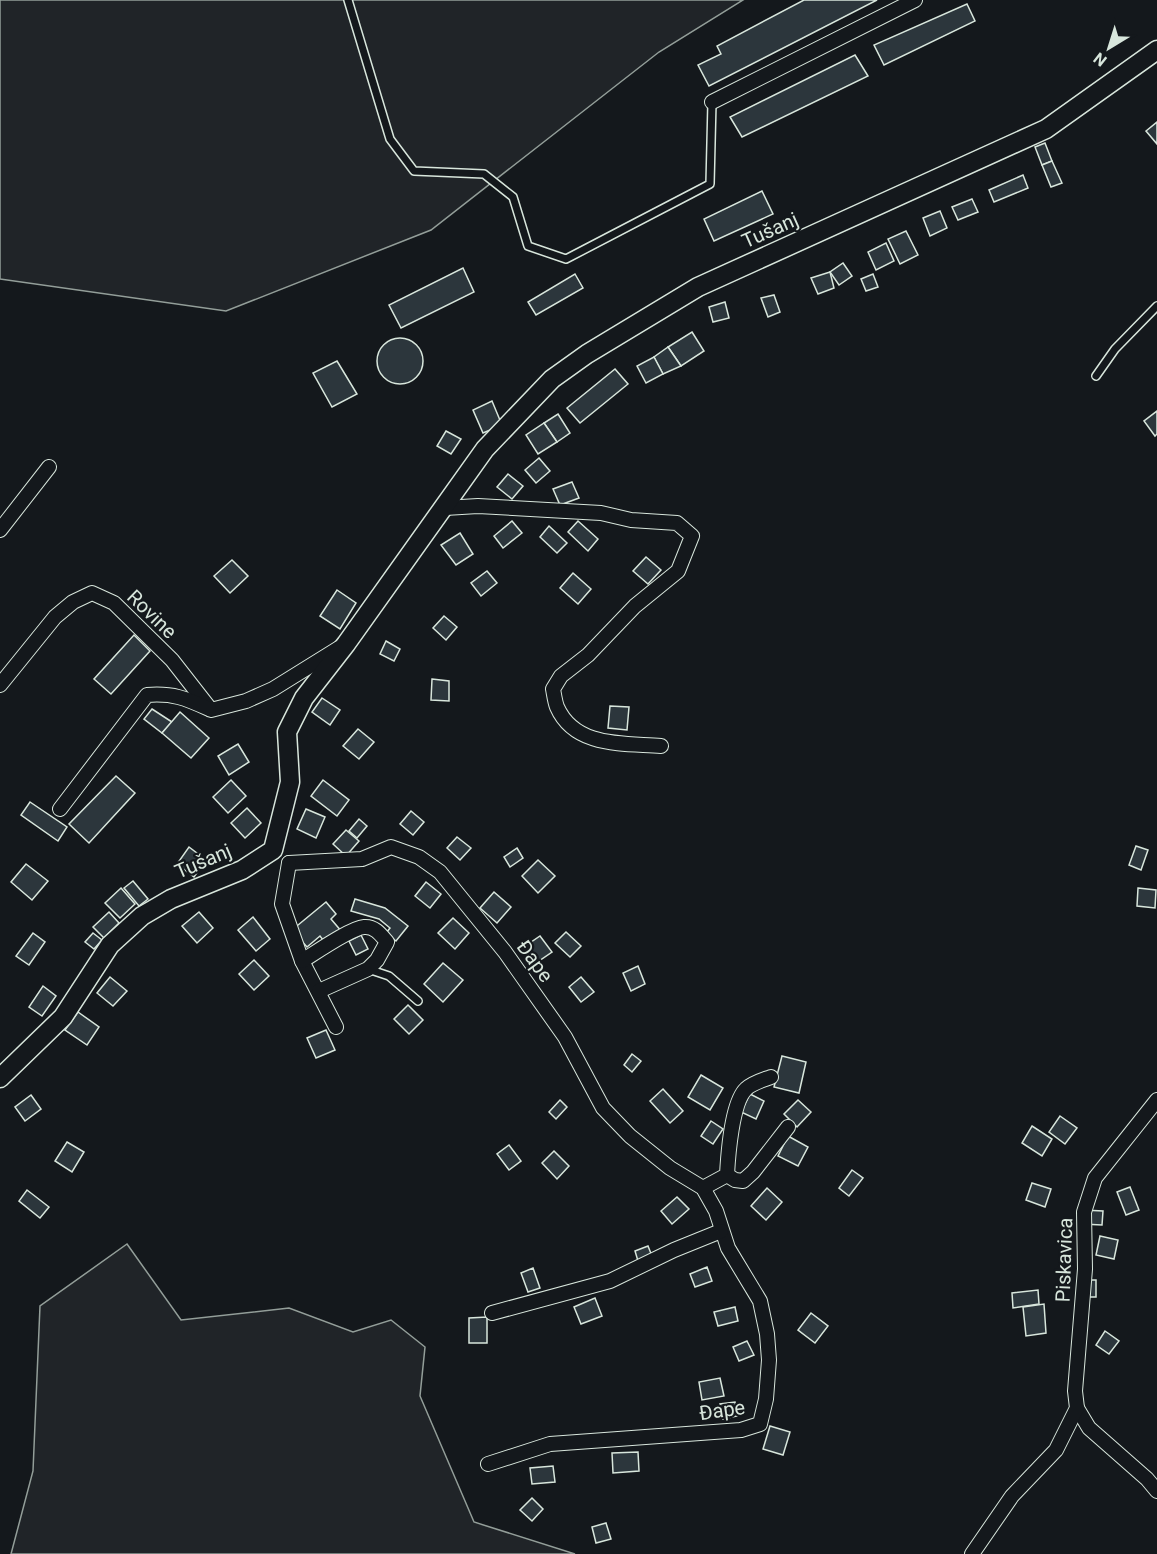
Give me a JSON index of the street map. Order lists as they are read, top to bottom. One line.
{"streets":{"street":["Tušanj","Rovine","Đape","Piskavica"]},"crossings":[["Tušanj","Rovine"]],"north":"bottom left"}
